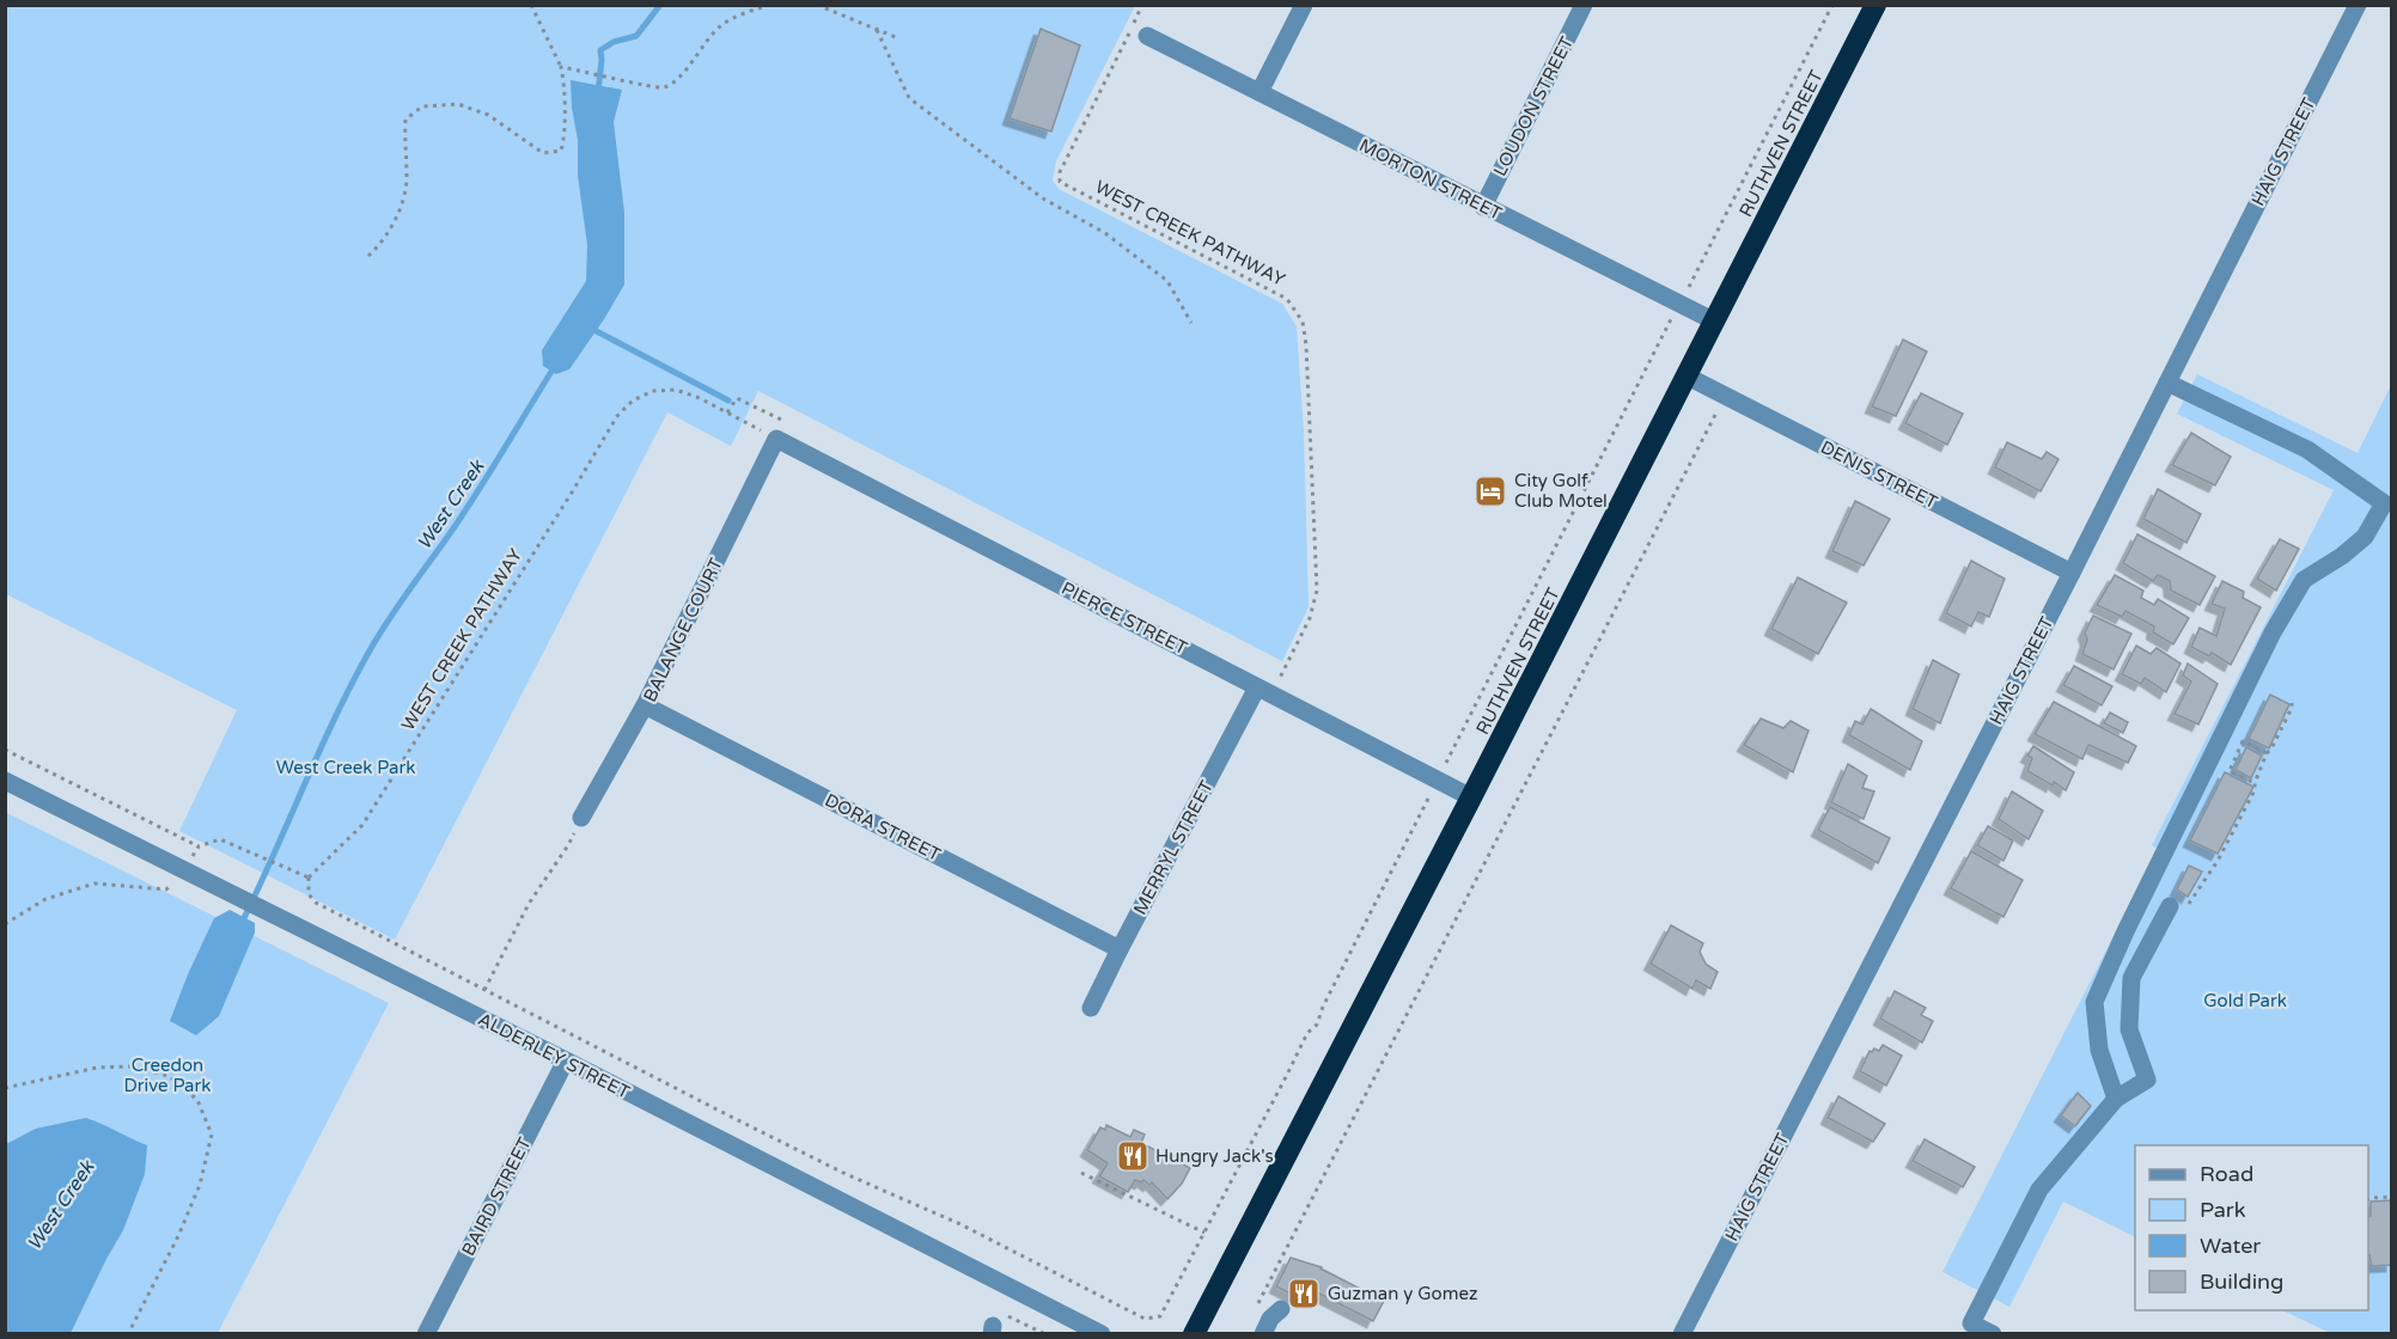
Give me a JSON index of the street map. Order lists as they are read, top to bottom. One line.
{"streets":{"highway":["RUTHVEN STREET"],"street":["LOUDON STREET","HAIG STREET","MORTON STREET","DENIS STREET","PIERCE STREET","BALANGE COURT","DORA STREET","MERRYL STREET","ALDERLEY STREET","BAIRD STREET"],"path":["WEST CREEK PATHWAY"]},"crossings":[["LOUDON STREET","MORTON STREET"],["RUTHVEN STREET","MORTON STREET"],["RUTHVEN STREET","DENIS STREET"],["RUTHVEN STREET","PIERCE STREET"],["HAIG STREET","DENIS STREET"],["WEST CREEK PATHWAY","PIERCE STREET"],["WEST CREEK PATHWAY","BALANGE COURT"],["PIERCE STREET","BALANGE COURT"],["PIERCE STREET","MERRYL STREET"],["BALANGE COURT","DORA STREET"],["DORA STREET","MERRYL STREET"],["ALDERLEY STREET","BAIRD STREET"]],"water":["West Creek"],"parks":["West Creek Park","Gold Park","Creedon Drive Park"],"places":{"hotel":["City Golf Club Motel"],"restaurant":["Hungry Jack's","Guzman y Gomez"]},"legend":["Road","Park","Water","Building"]}
